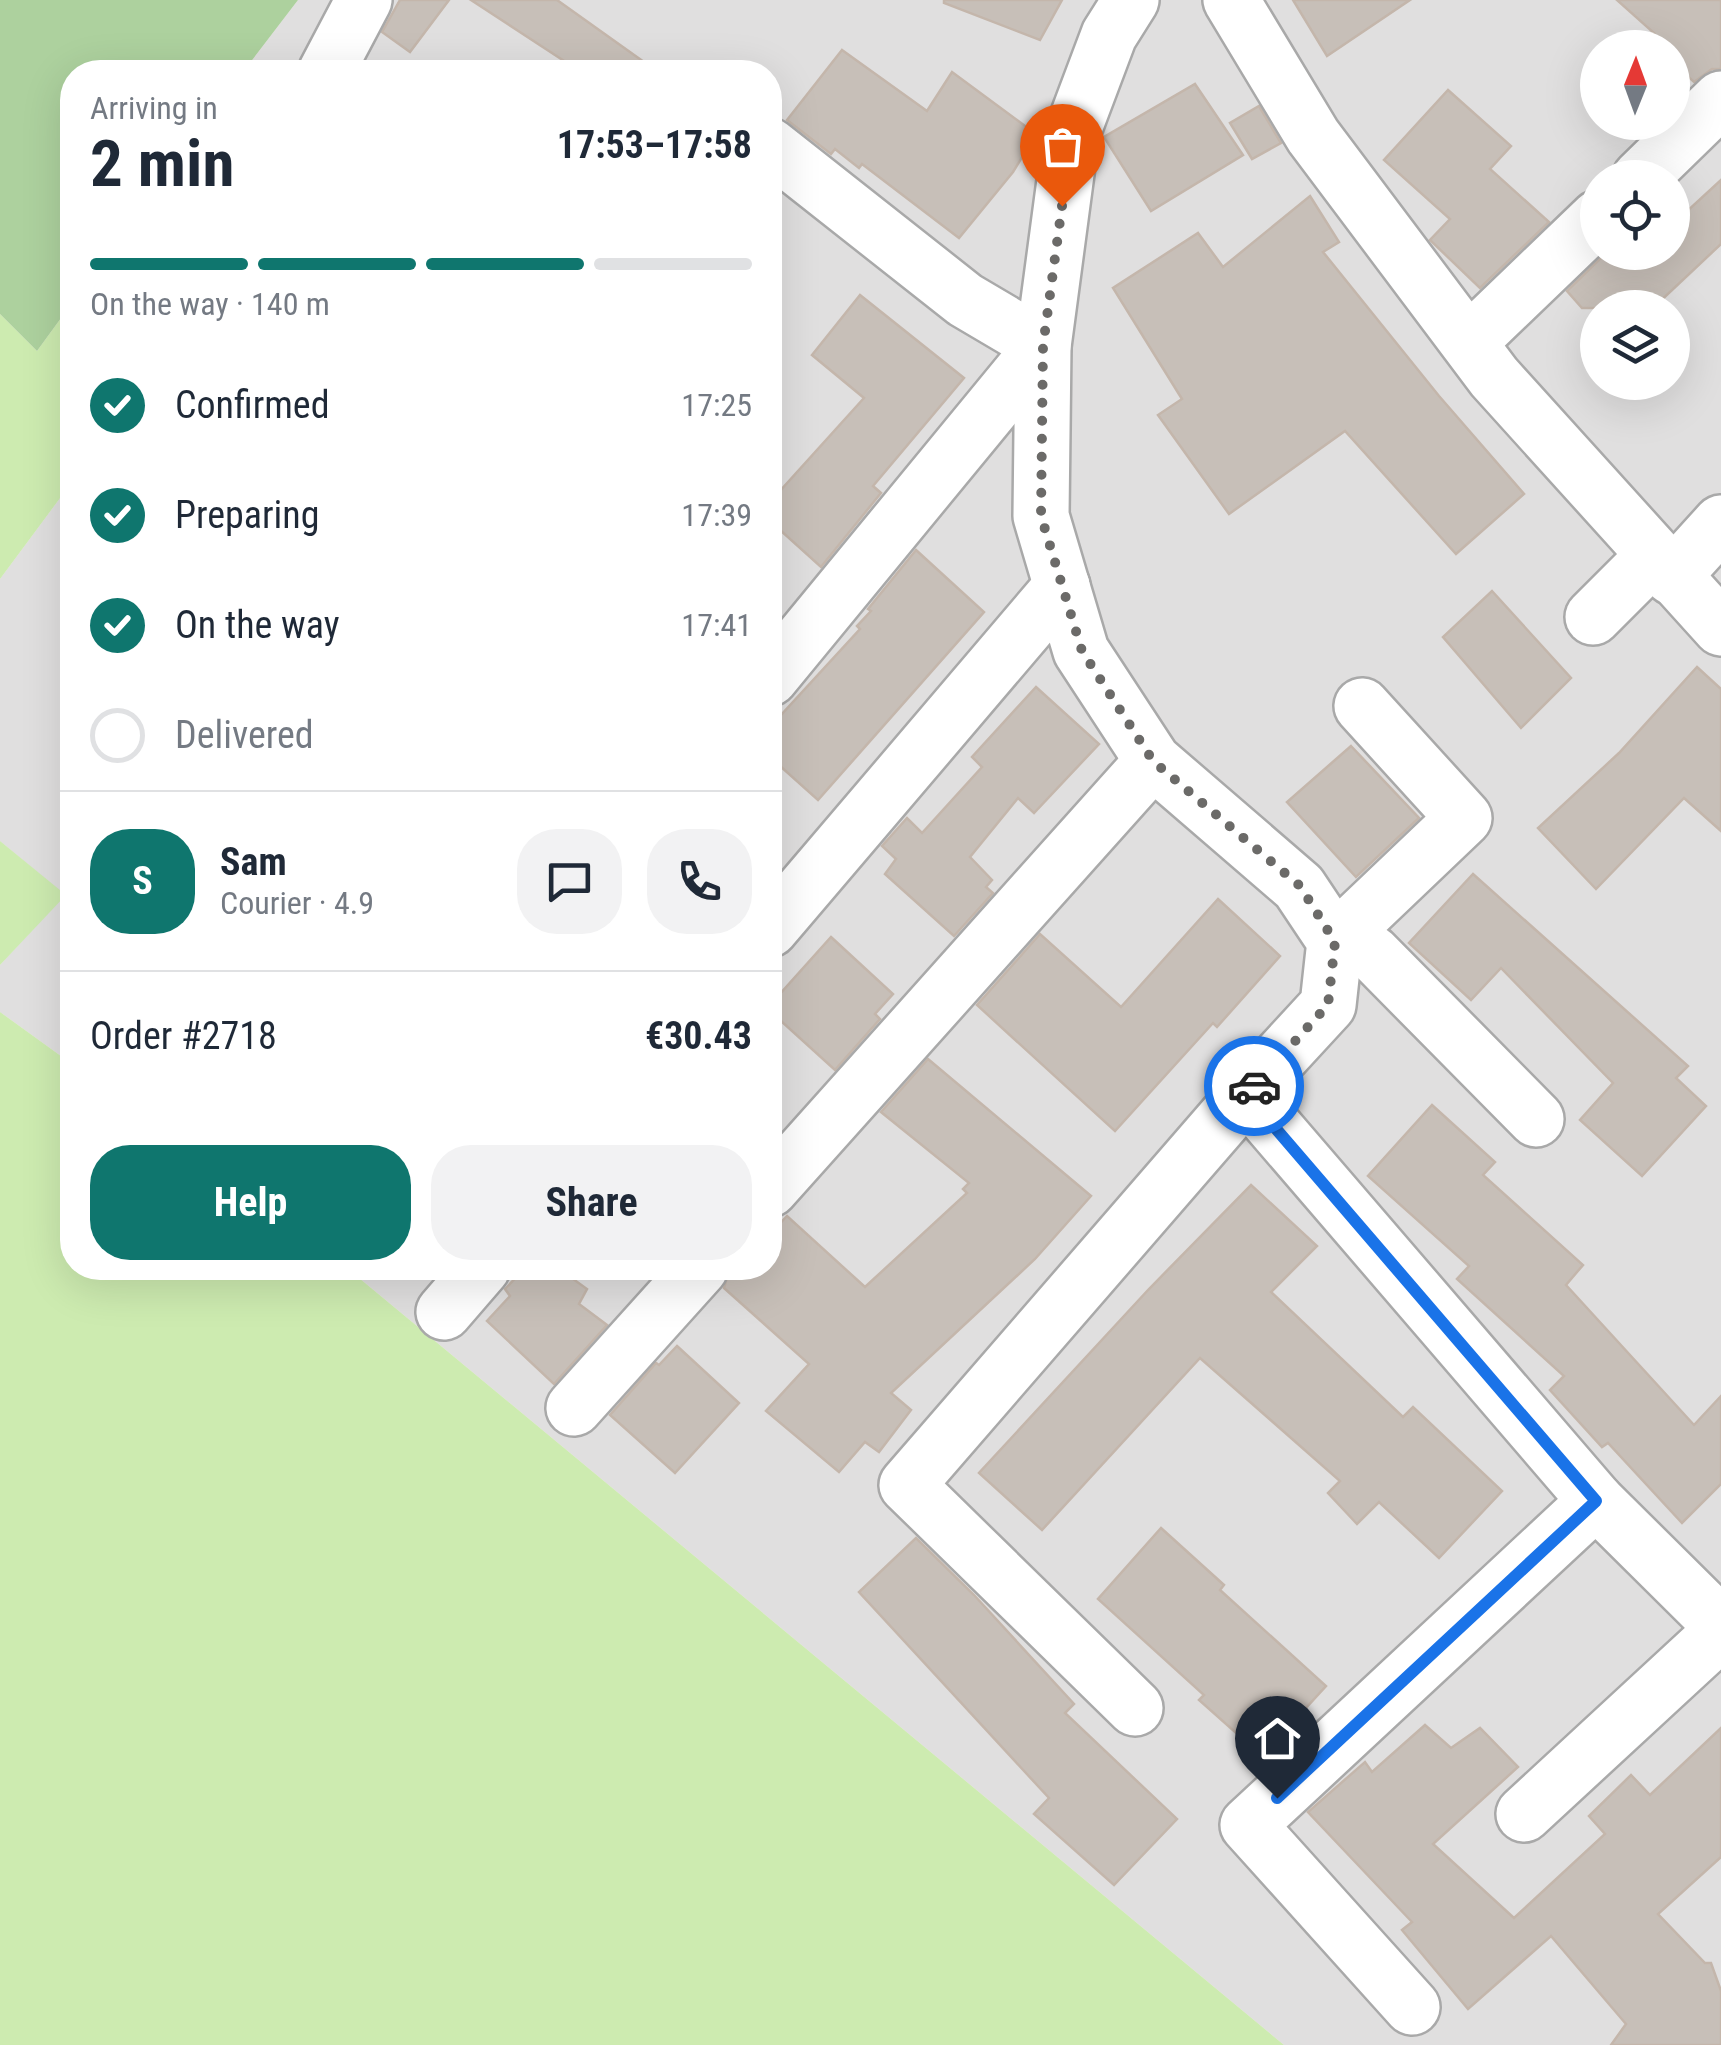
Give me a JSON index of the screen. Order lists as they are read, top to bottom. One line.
{"north":"top","page":{"heading":["2 min","Arriving in","17:53–17:58"],"panel":["Sam","Courier · 4.9","Order #2718","€30.43"],"bar":"On the way · 140 m","list":[["Confirmed","17:25"],["Preparing","17:39"],["On the way","17:41"],"Delivered"],"round":"S","buttons":["Help","Share"]}}
